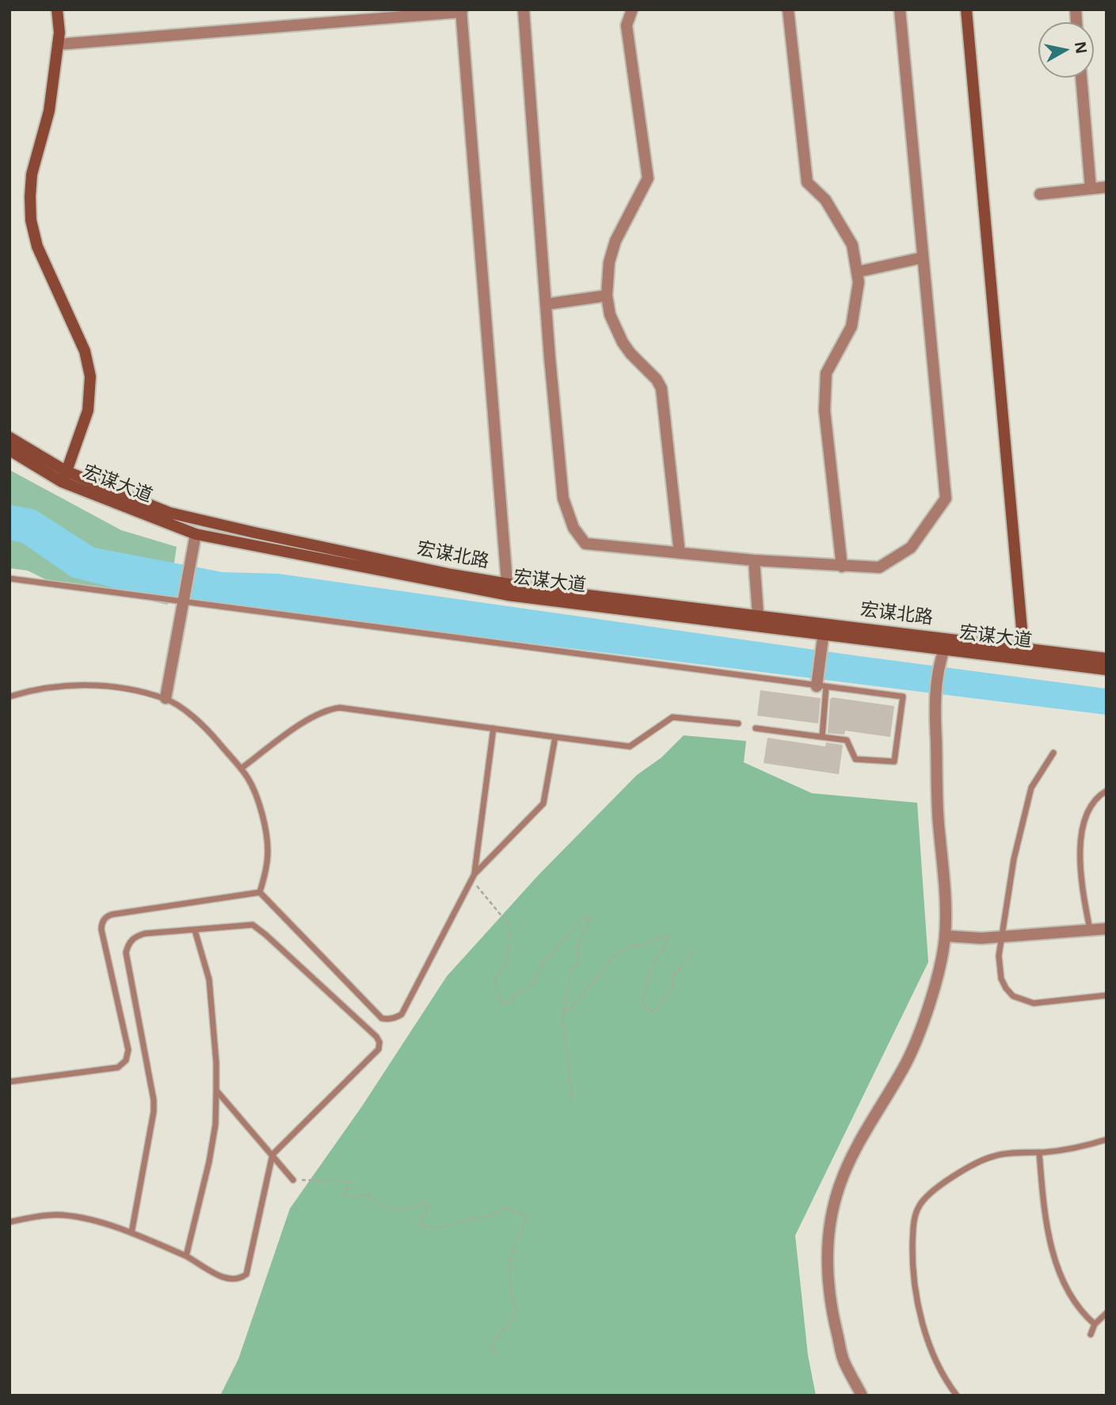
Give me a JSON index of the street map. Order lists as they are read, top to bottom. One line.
{"streets":{"main road":["宏谋大道","宏谋北路"]},"crossings":[["宏谋大道","宏谋北路"]],"north":"right"}
